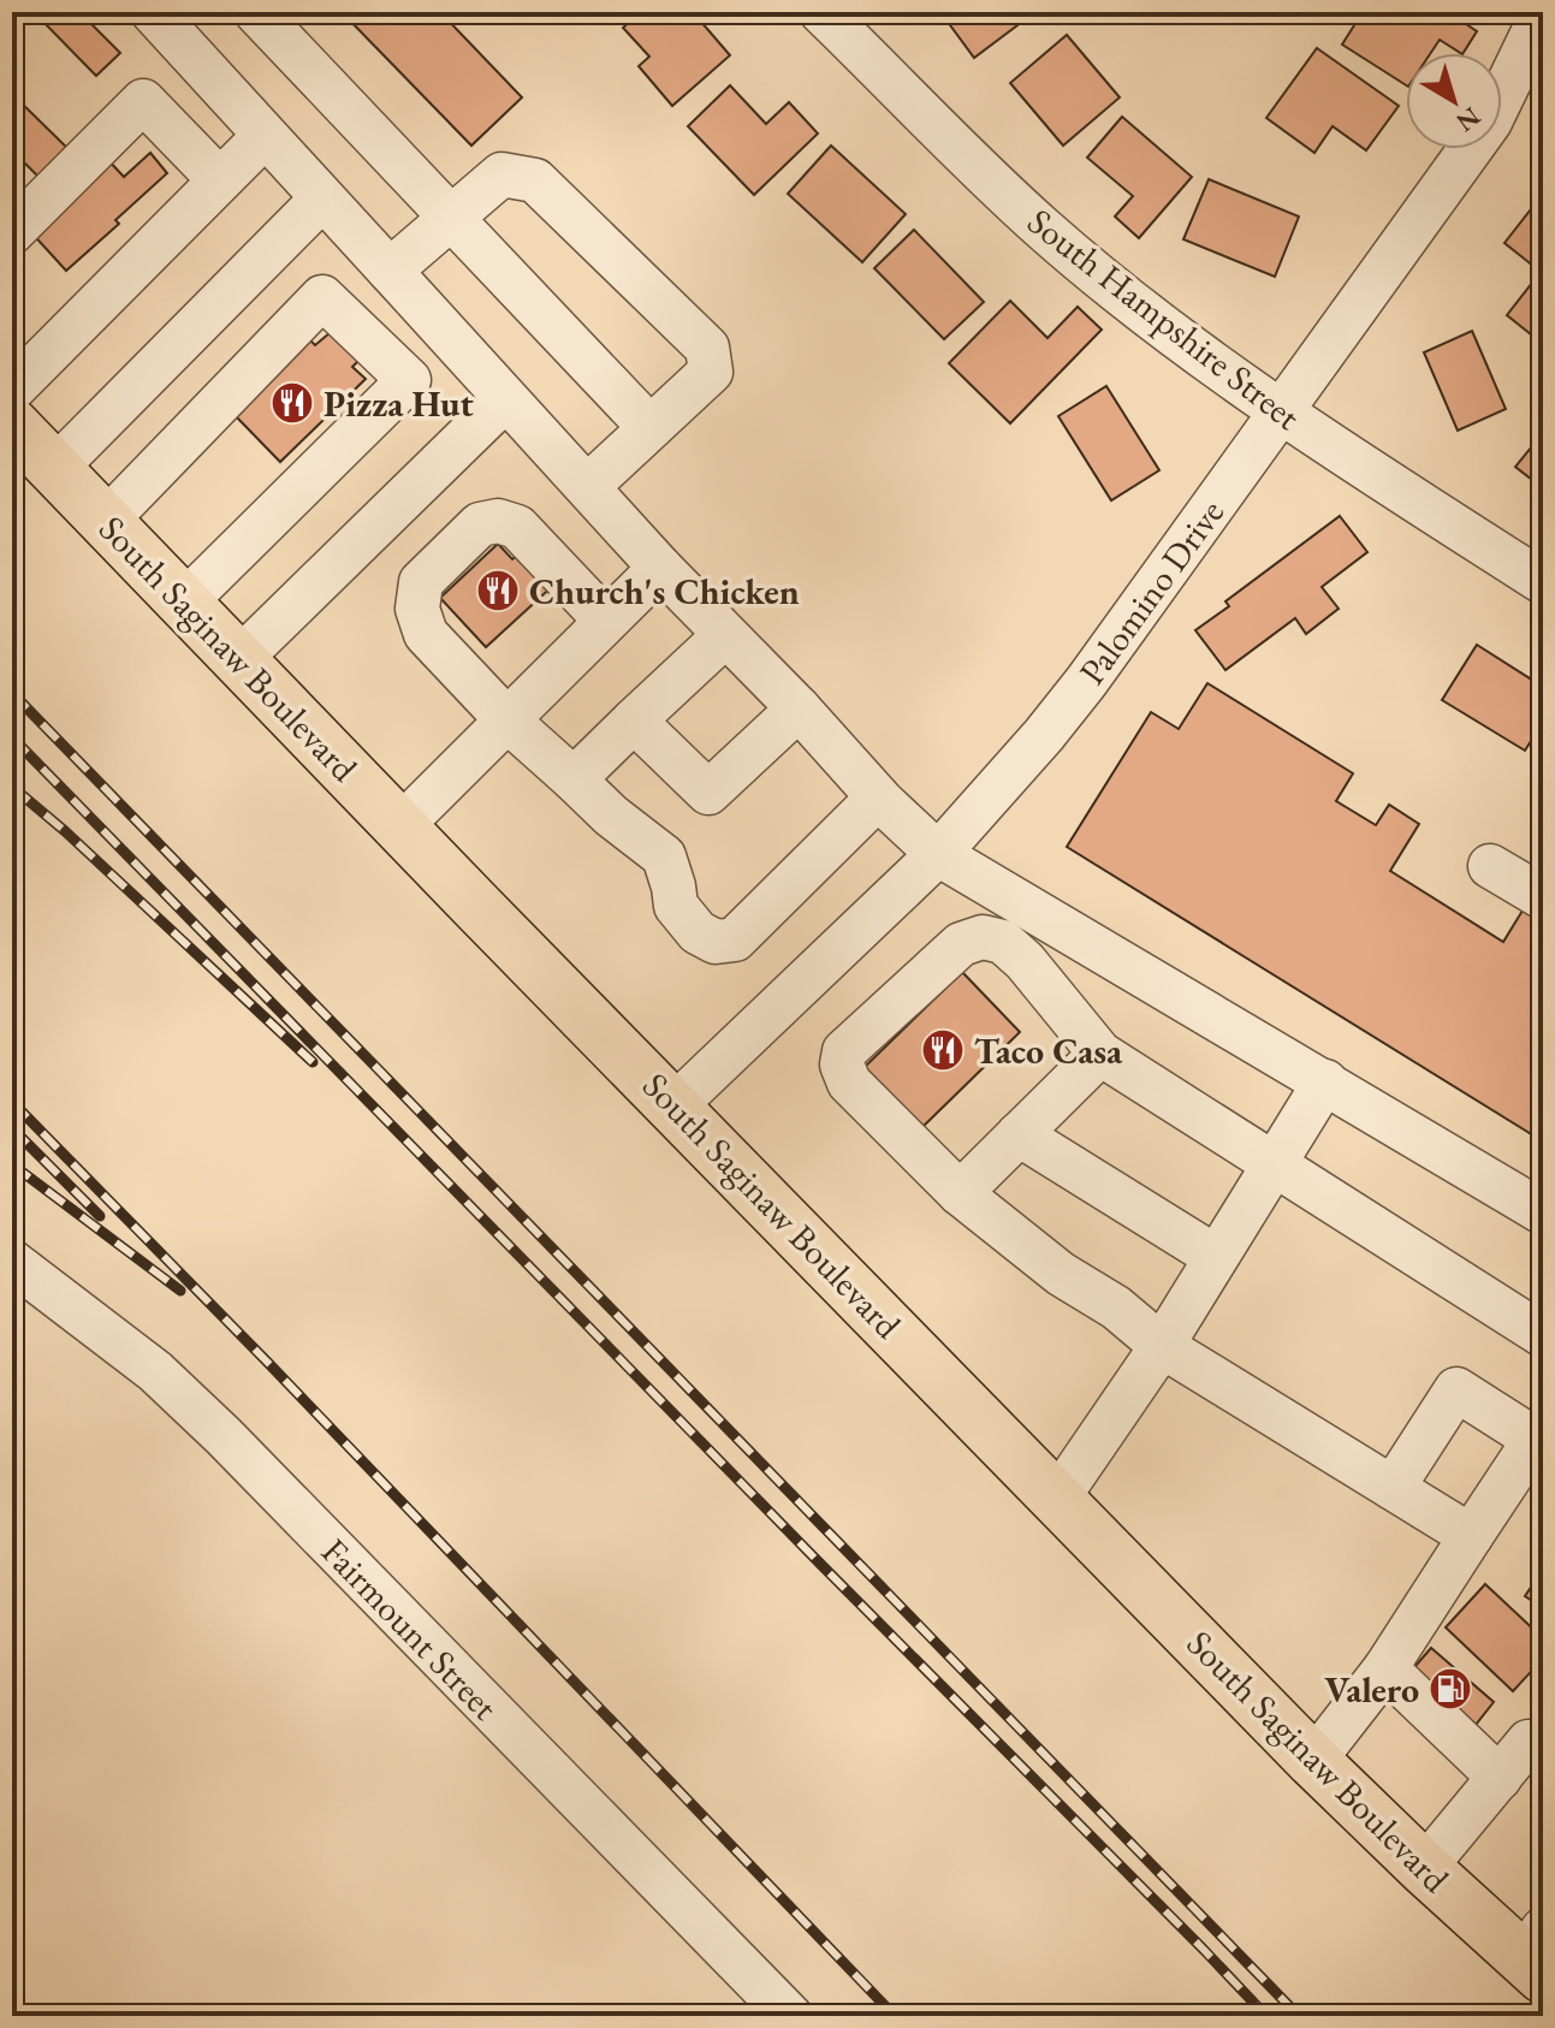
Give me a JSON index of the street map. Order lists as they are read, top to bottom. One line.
{"streets":{"main road":["South Saginaw Boulevard"],"street":["South Hampshire Street","Palomino Drive","Fairmount Street"]},"crossings":[["South Hampshire Street","Palomino Drive"],["Palomino Drive","South Saginaw Boulevard"]],"places":{"restaurant":["Pizza Hut","Church's Chicken","Taco Casa"],"fuel station":["Valero"]},"north":"bottom right"}
